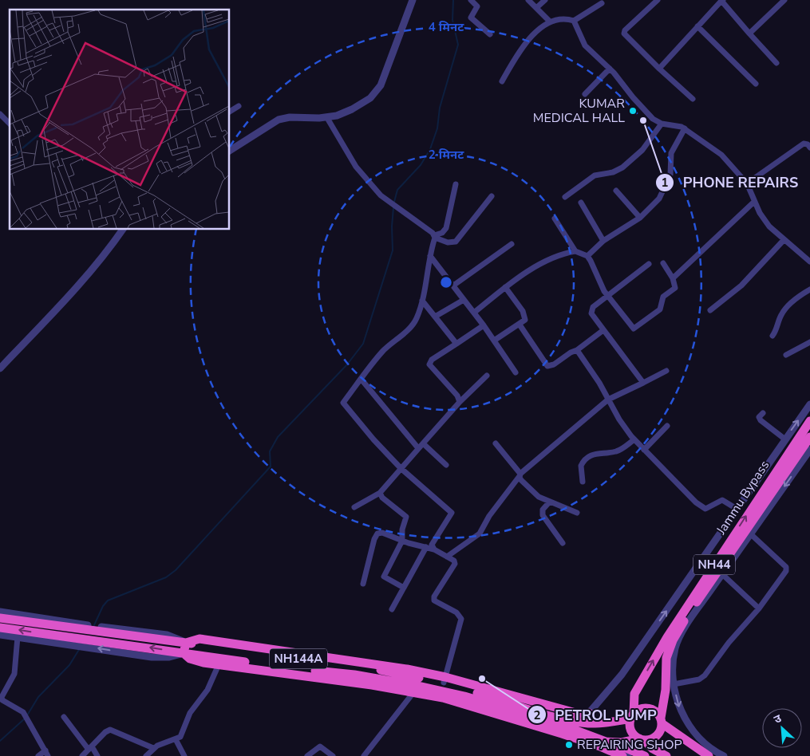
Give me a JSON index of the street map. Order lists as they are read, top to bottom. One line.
{"streets":{"highway":["Jammu Bypass","NH44","NH144A"]},"crossings":[["Jammu Bypass","NH44"],["Jammu Bypass","NH144A"],["NH44","NH144A"]],"places":["KUMAR MEDICAL HALL","PHONE REPAIRS","PETROL PUMP","REPAIRING SHOP"],"north":"top left","rings":["4 मिनट","2 मिनट"]}
